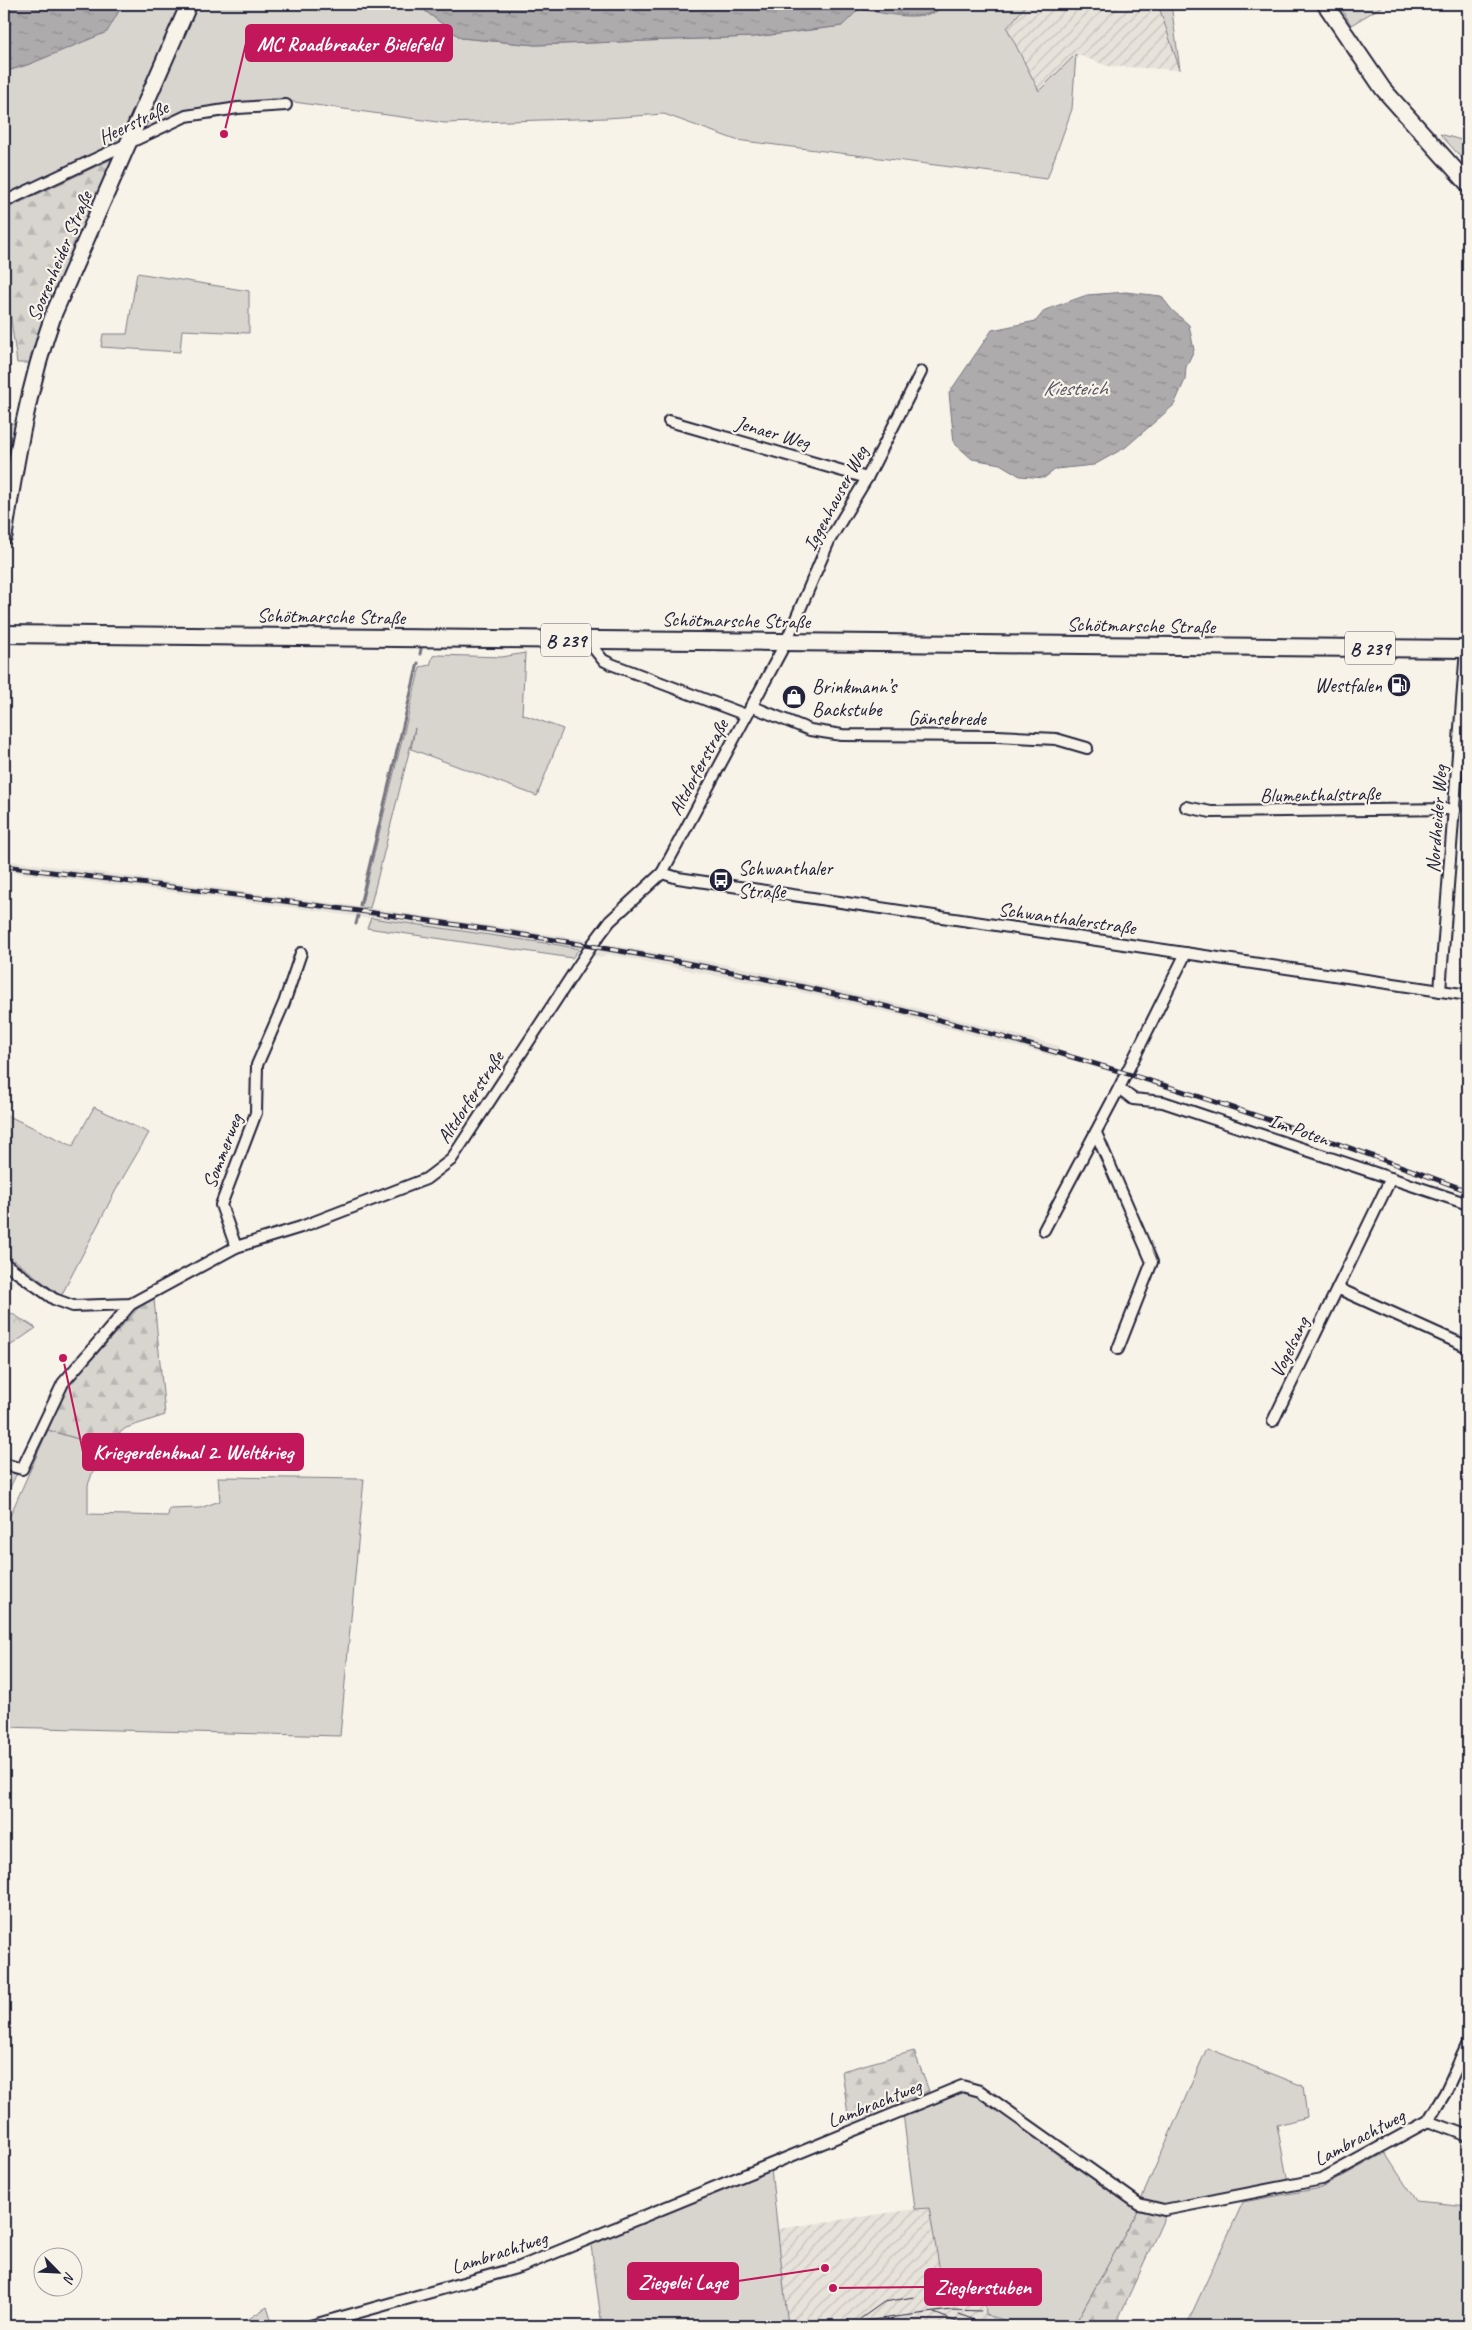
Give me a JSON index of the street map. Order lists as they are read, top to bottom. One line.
{"streets":{"main road":["Soorenheider Straße","Schötmarsche Straße","B 239"],"street":["Heerstraße","Jenaer Weg","Iggenhauser Weg","Gänsebrede","Altdorferstraße","Blumenthalstraße","Nordheider Weg","Schwanthalerstraße","Im Poten","Sommerweg","Vogelsang","Lambrachtweg"]},"crossings":[["Heerstraße","Soorenheider Straße"],["Jenaer Weg","Iggenhauser Weg"],["Iggenhauser Weg","Schötmarsche Straße"],["Iggenhauser Weg","Altdorferstraße"],["Schötmarsche Straße","Altdorferstraße"],["Schötmarsche Straße","Nordheider Weg"],["Gänsebrede","Altdorferstraße"],["Altdorferstraße","Schwanthalerstraße"],["Altdorferstraße","Sommerweg"],["Blumenthalstraße","Nordheider Weg"],["Nordheider Weg","Schwanthalerstraße"],["Im Poten","Vogelsang"]],"water":["Kiesteich"],"places":{"other":["MC Roadbreaker Bielefeld","Kriegerdenkmal 2. Weltkrieg","Ziegelei Lage","Zieglerstuben"],"fuel station":["Westfalen"],"shop":["Brinkmann’s Backstube"],"bus stop":["Schwanthaler Straße"]},"north":"bottom right"}
